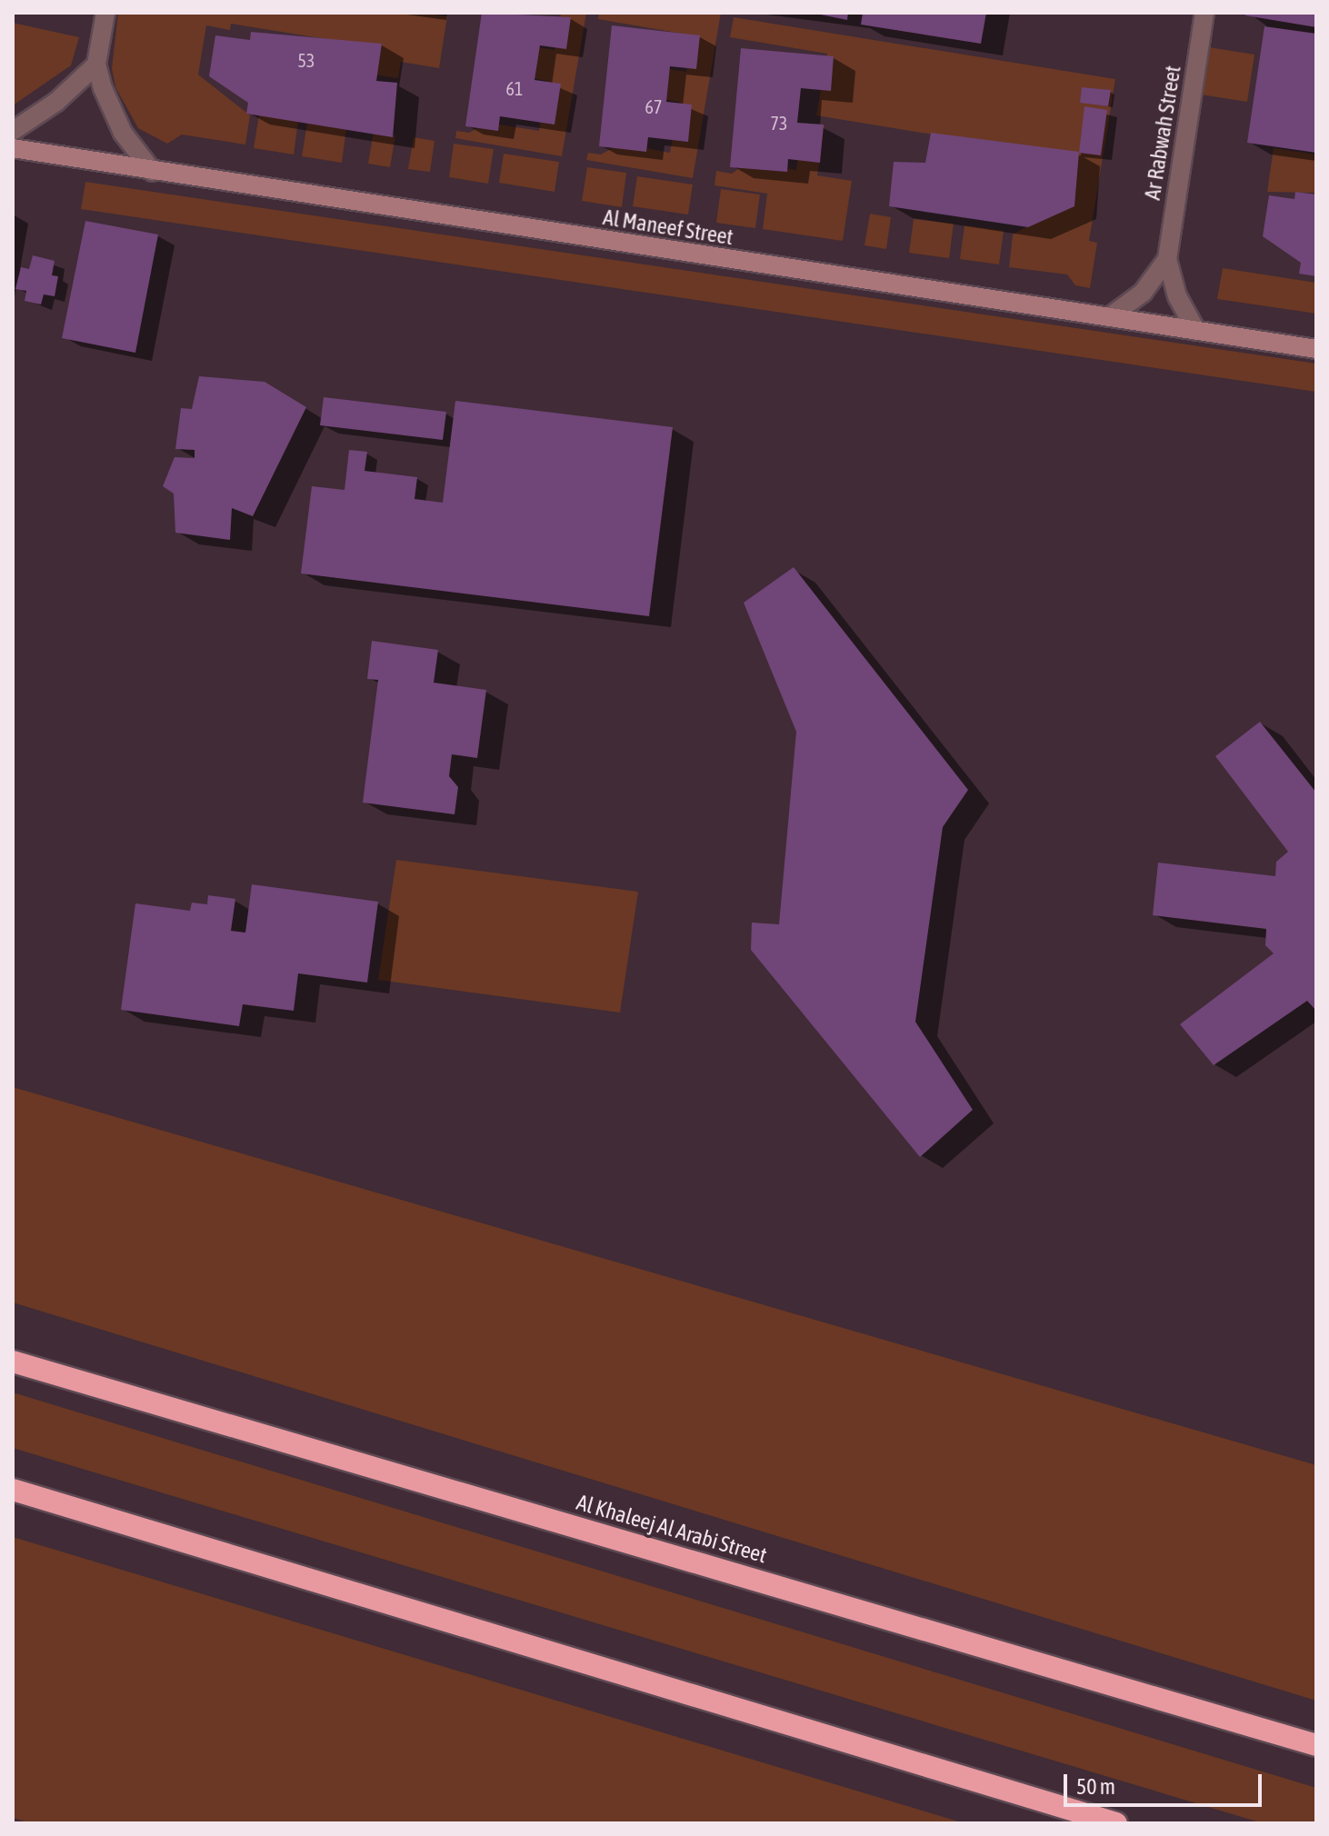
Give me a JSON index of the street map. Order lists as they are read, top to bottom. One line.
{"streets":{"highway":["Al Khaleej Al Arabi Street"],"street":["Ar Rabwah Street","Al Maneef Street"]},"crossings":[["Ar Rabwah Street","Al Maneef Street"]],"house_numbers":["53","61","67","73"],"scale_bar":"50 m"}
